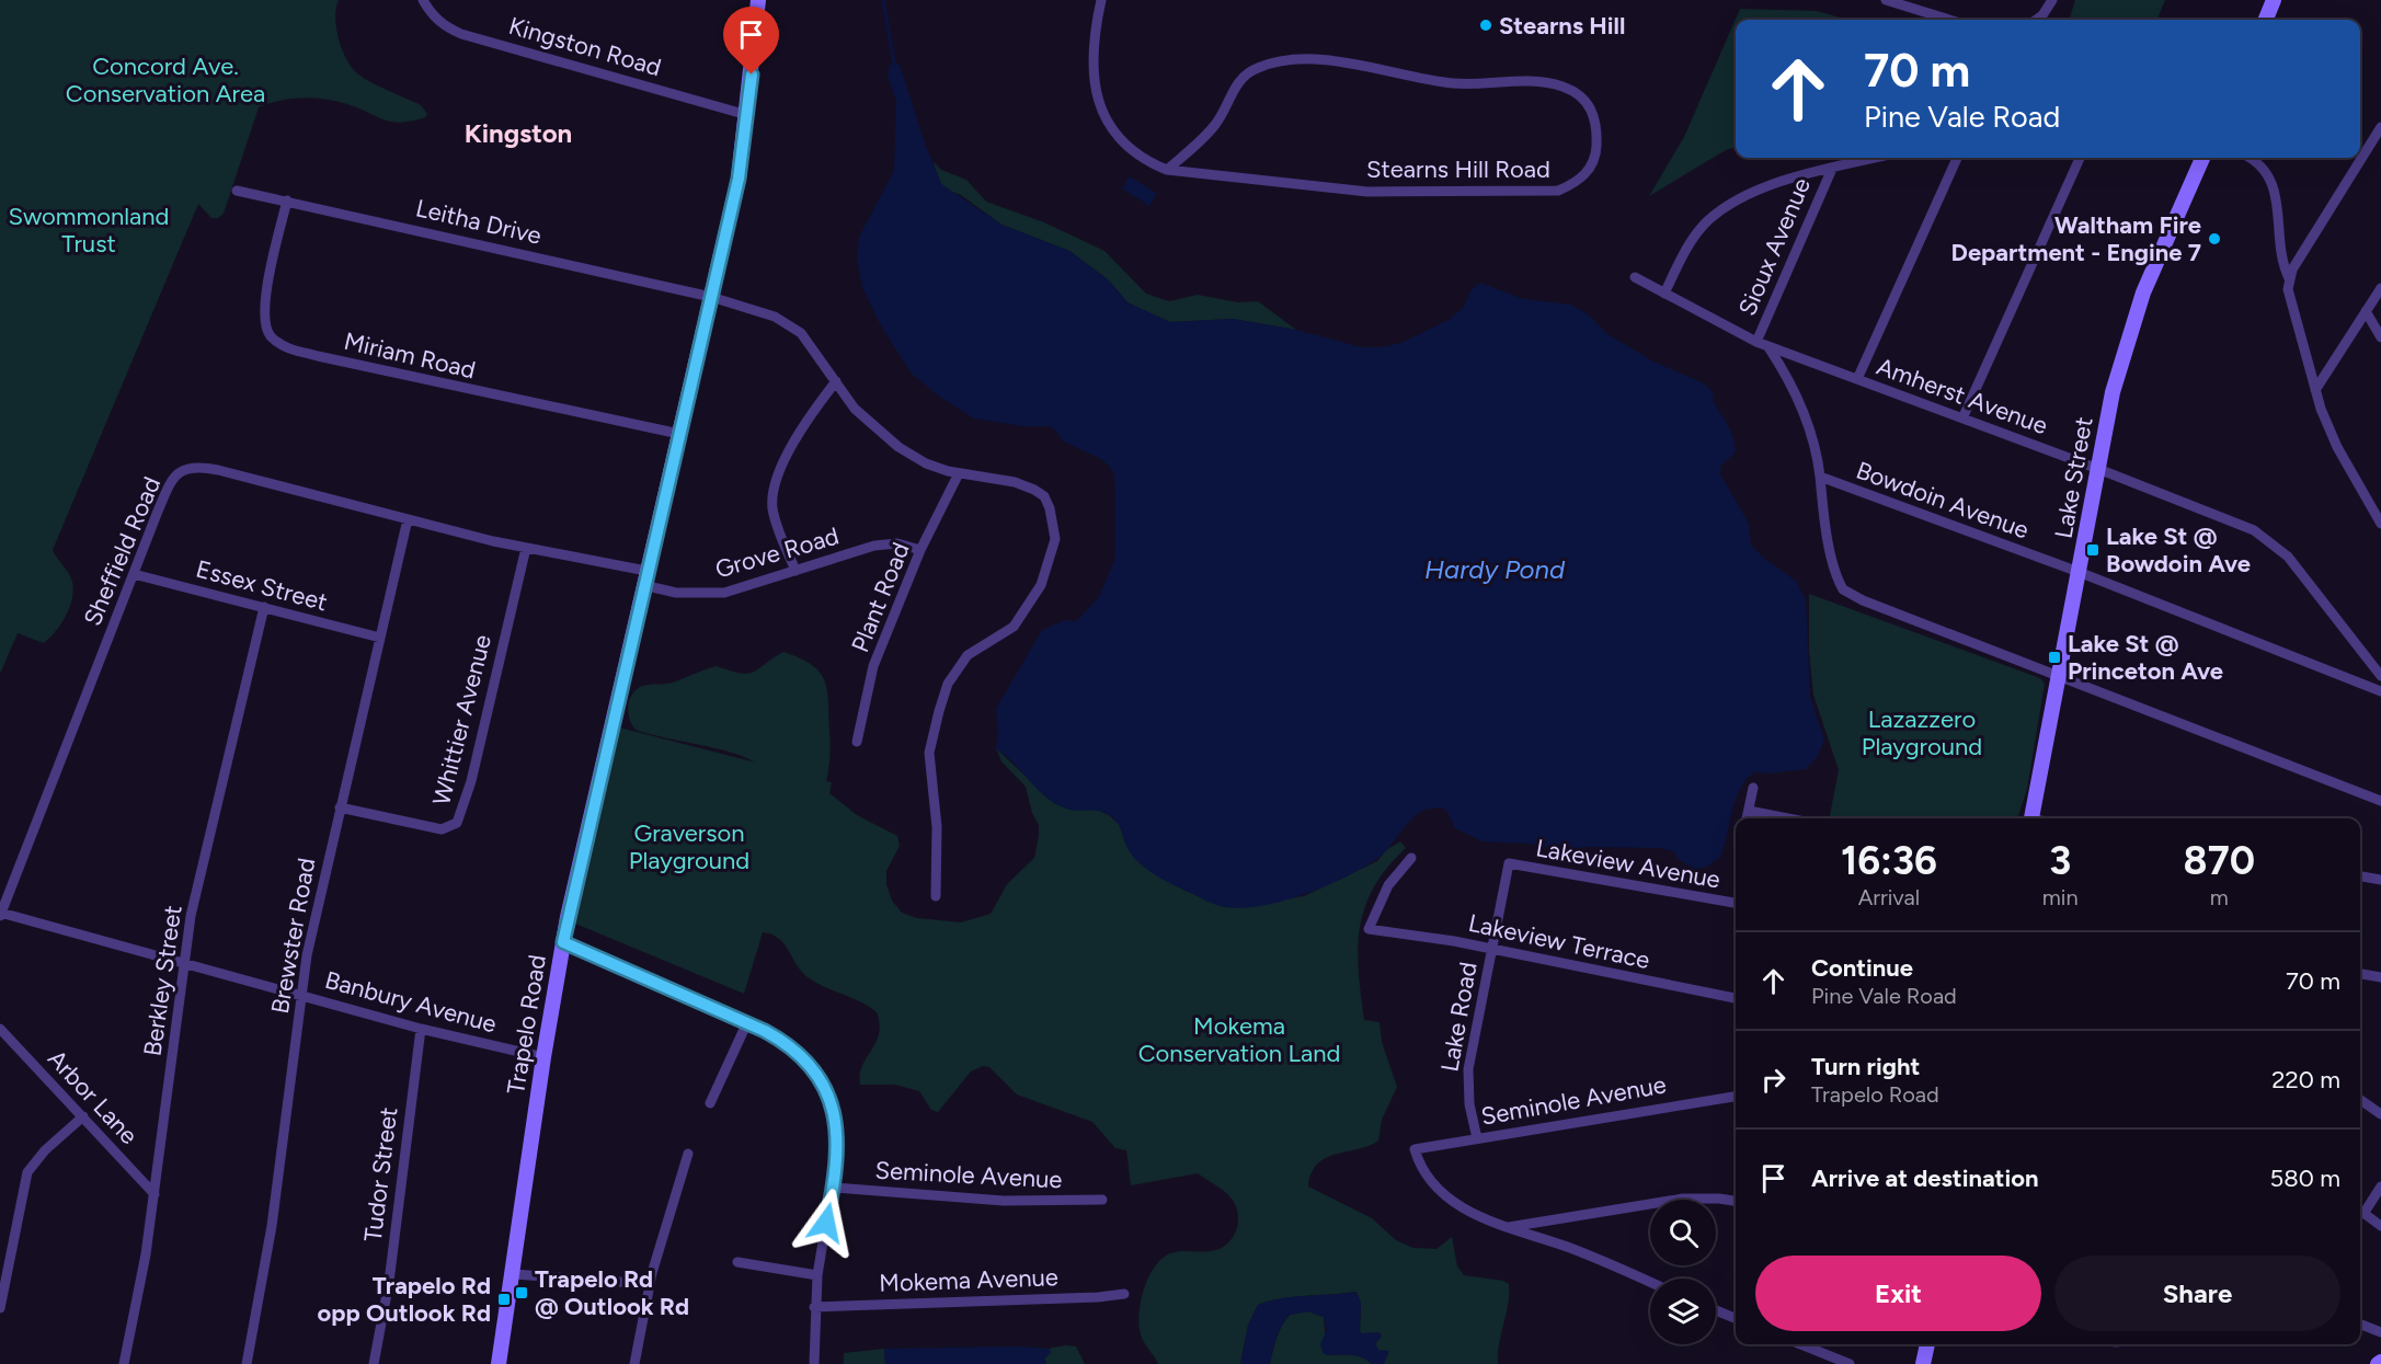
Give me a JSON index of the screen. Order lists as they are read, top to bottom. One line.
{"streets":{"main road":["Lake Street","Trapelo Road"],"street":["Kingston Road","Stearns Hill Road","Leitha Drive","Sioux Avenue","Miriam Road","Amherst Avenue","Bowdoin Avenue","Sheffield Road","Grove Road","Essex Street","Plant Road","Whittier Avenue","Lakeview Avenue","Brewster Road","Lakeview Terrace","Berkley Street","Banbury Avenue","Lake Road","Arbor Lane","Seminole Avenue","Tudor Street","Mokema Avenue"]},"crossings":[["Kingston Road","Trapelo Road"],["Leitha Drive","Miriam Road"],["Leitha Drive","Plant Road"],["Leitha Drive","Trapelo Road"],["Sioux Avenue","Amherst Avenue"],["Miriam Road","Trapelo Road"],["Amherst Avenue","Lake Street"],["Lake Street","Bowdoin Avenue"],["Sheffield Road","Grove Road"],["Sheffield Road","Essex Street"],["Sheffield Road","Whittier Avenue"],["Sheffield Road","Brewster Road"],["Sheffield Road","Banbury Avenue"],["Sheffield Road","Trapelo Road"],["Grove Road","Plant Road"],["Grove Road","Trapelo Road"],["Essex Street","Brewster Road"],["Essex Street","Berkley Street"],["Whittier Avenue","Brewster Road"],["Lakeview Avenue","Lake Road"],["Brewster Road","Banbury Avenue"],["Lakeview Terrace","Lake Road"],["Berkley Street","Banbury Avenue"],["Berkley Street","Arbor Lane"],["Banbury Avenue","Trapelo Road"],["Banbury Avenue","Tudor Street"],["Lake Road","Seminole Avenue"]],"districts":["Kingston"],"water":["Hardy Pond"],"parks":["Concord Ave. Conservation Area","Swommonland Trust","Lazazzero Playground","Graverson Playground","Mokema Conservation Land"],"places":{"other":["Stearns Hill","Waltham Fire Department - Engine 7"],"transit":["Lake St @ Bowdoin Ave","Lake St @ Princeton Ave","Trapelo Rd @ Outlook Rd","Trapelo Rd opp Outlook Rd"]},"page":{"turn":["70 m","Pine Vale Road"],"eta":["16:36","Arrival","3","min","870","m"],"list":[{"name":"Continue","note":"Pine Vale Road","value":"70 m"},{"name":"Turn right","note":"Trapelo Road","value":"220 m"},{"name":"Arrive at destination","value":"580 m"}],"buttons":["Exit","Share"]}}
